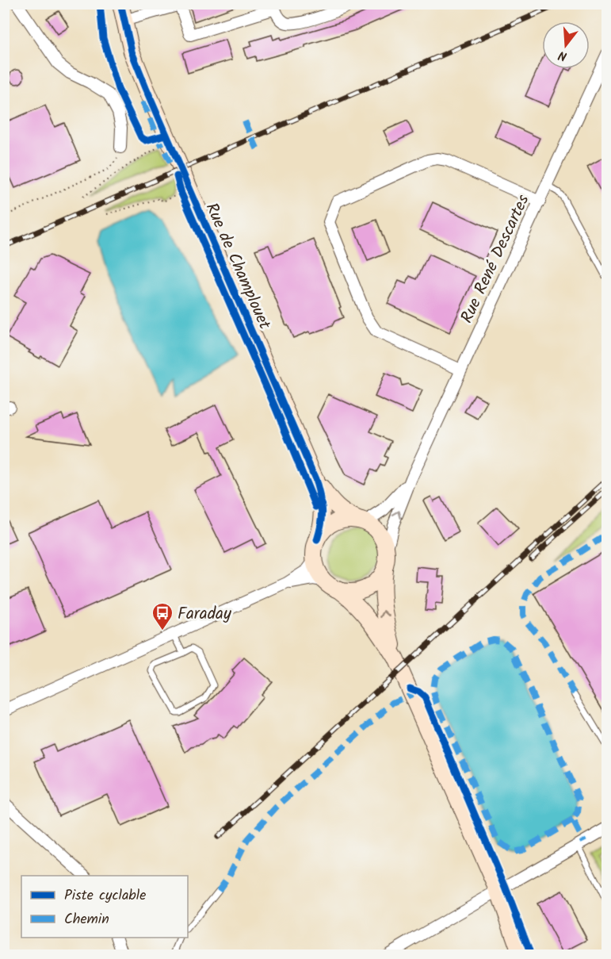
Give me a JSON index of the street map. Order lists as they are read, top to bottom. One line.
{"streets":{"street":["Rue René Descartes","Rue de Champlouet"]},"crossings":[["Rue René Descartes","Rue de Champlouet"]],"places":{"bus stop":["Faraday"]},"legend":["Piste cyclable","Chemin"],"north":"bottom"}
